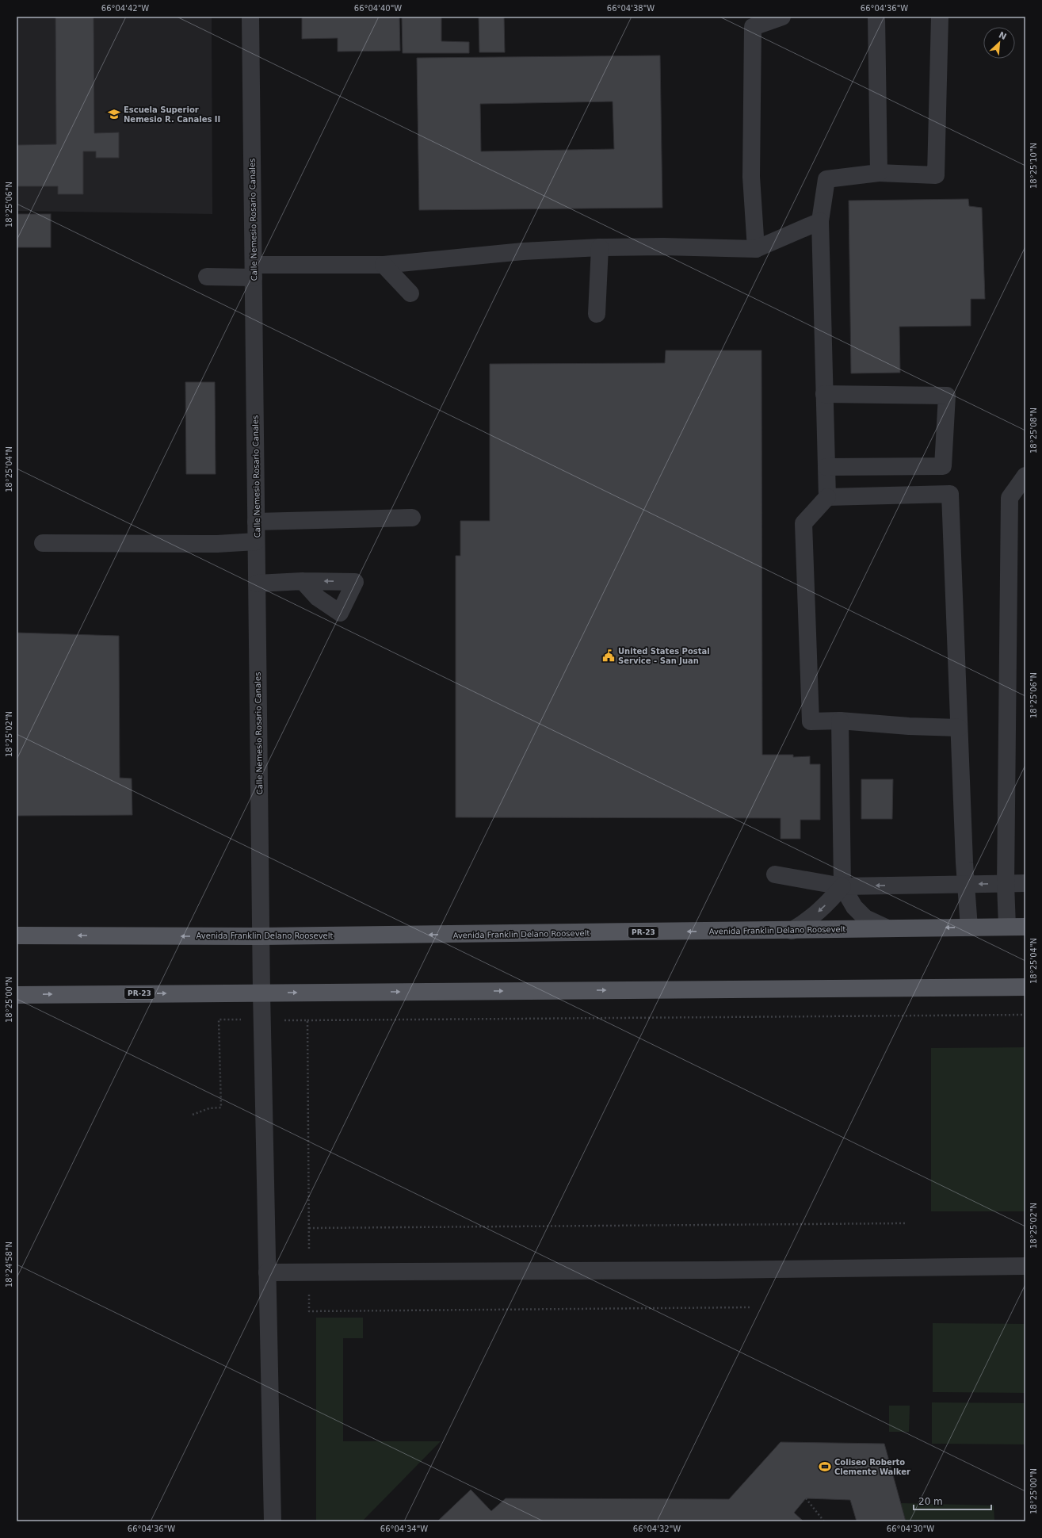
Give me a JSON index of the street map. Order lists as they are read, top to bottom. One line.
{"streets":{"main road":["Avenida Franklin Delano Roosevelt","PR-23"],"street":["Calle Nemesio Rosario Canales"]},"crossings":[["Calle Nemesio Rosario Canales","Avenida Franklin Delano Roosevelt"],["Calle Nemesio Rosario Canales","PR-23"]],"places":{"school or university":["Escuela Superior Nemesio R. Canales II"],"public building":["United States Postal Service - San Juan"],"sports":["Coliseo Roberto Clemente Walker"]},"scale_bar":"20 m","north":"top right","coordinates":["66°04'42\"W","66°04'40\"W","66°04'38\"W","66°04'36\"W","18°25'10\"N","18°25'06\"N","18°25'08\"N","18°25'04\"N","18°25'02\"N","18°25'00\"N","18°24'58\"N","66°04'34\"W","66°04'32\"W","66°04'30\"W"]}
